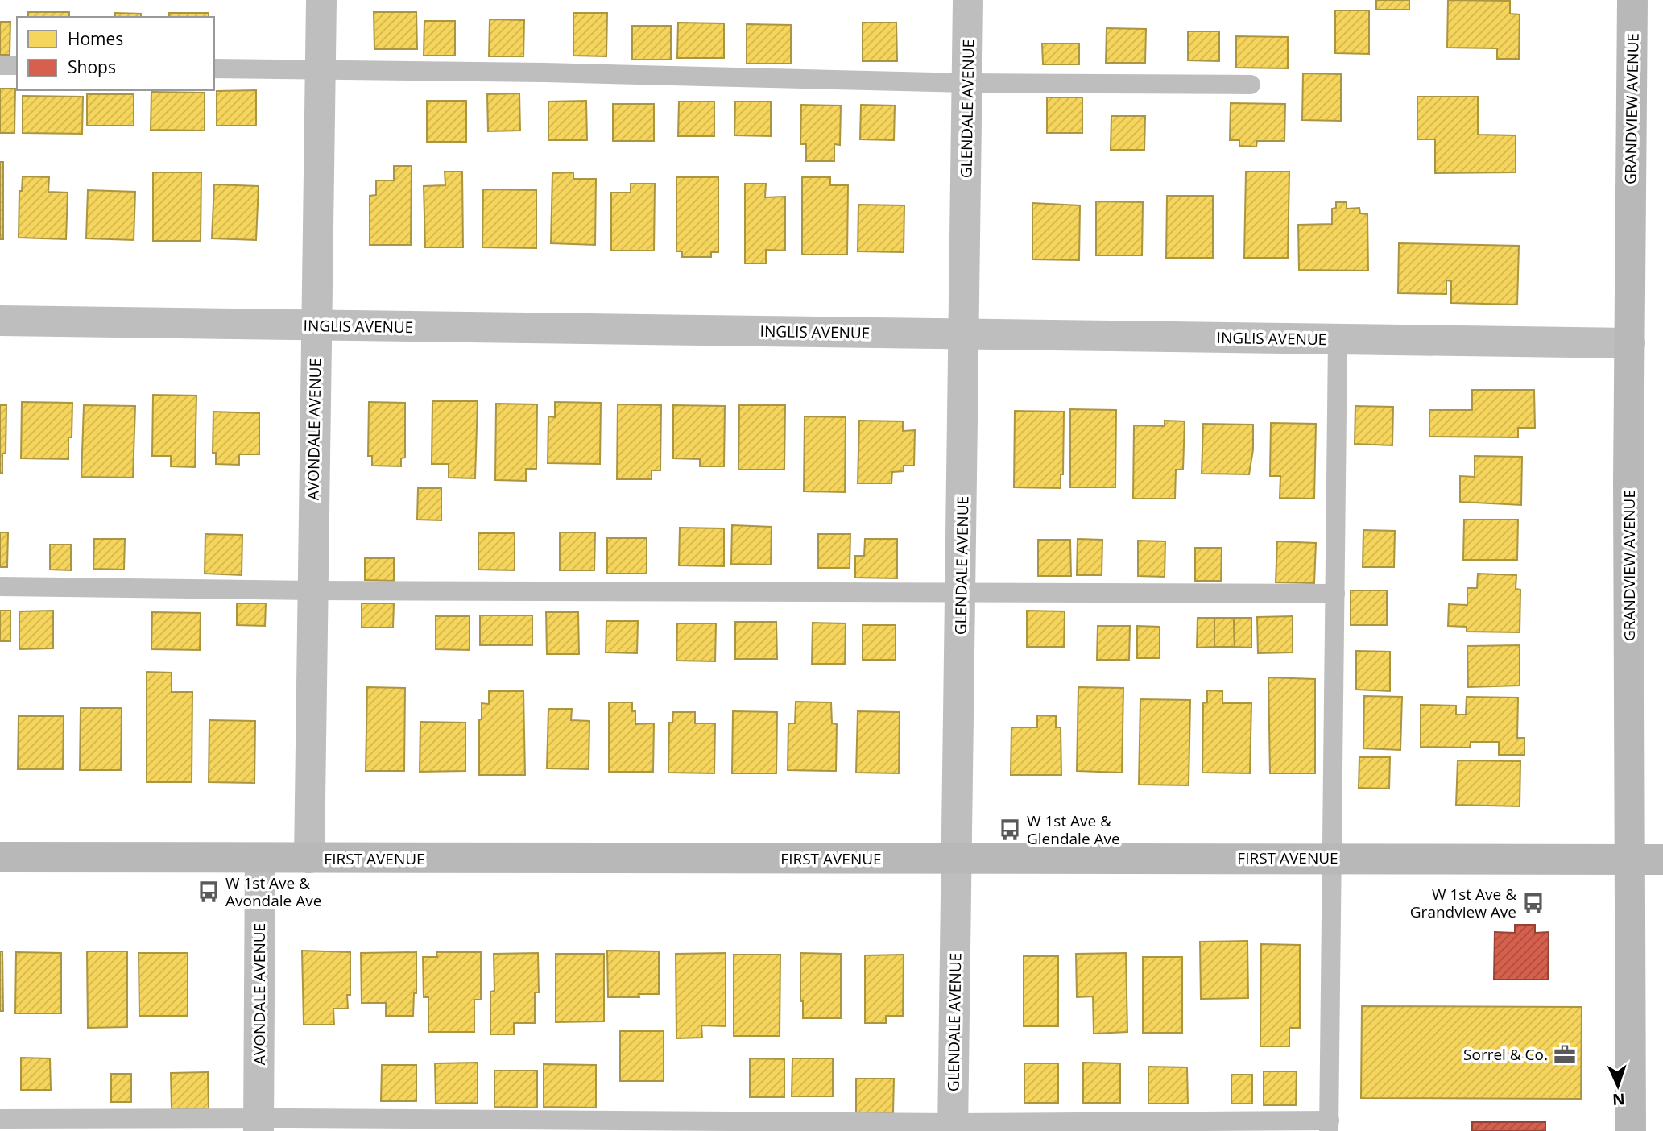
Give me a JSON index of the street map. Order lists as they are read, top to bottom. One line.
{"streets":{"street":["GLENDALE AVENUE","GRANDVIEW AVENUE","INGLIS AVENUE","AVONDALE AVENUE","FIRST AVENUE"]},"crossings":[["GLENDALE AVENUE","INGLIS AVENUE"],["GLENDALE AVENUE","FIRST AVENUE"],["GRANDVIEW AVENUE","INGLIS AVENUE"],["GRANDVIEW AVENUE","FIRST AVENUE"],["INGLIS AVENUE","AVONDALE AVENUE"],["AVONDALE AVENUE","FIRST AVENUE"]],"places":{"bus stop":["W 1st Ave & Glendale Ave","W 1st Ave & Avondale Ave","W 1st Ave & Grandview Ave"],"office":["Sorrel & Co."]},"legend":["Homes","Shops"],"north":"bottom"}
